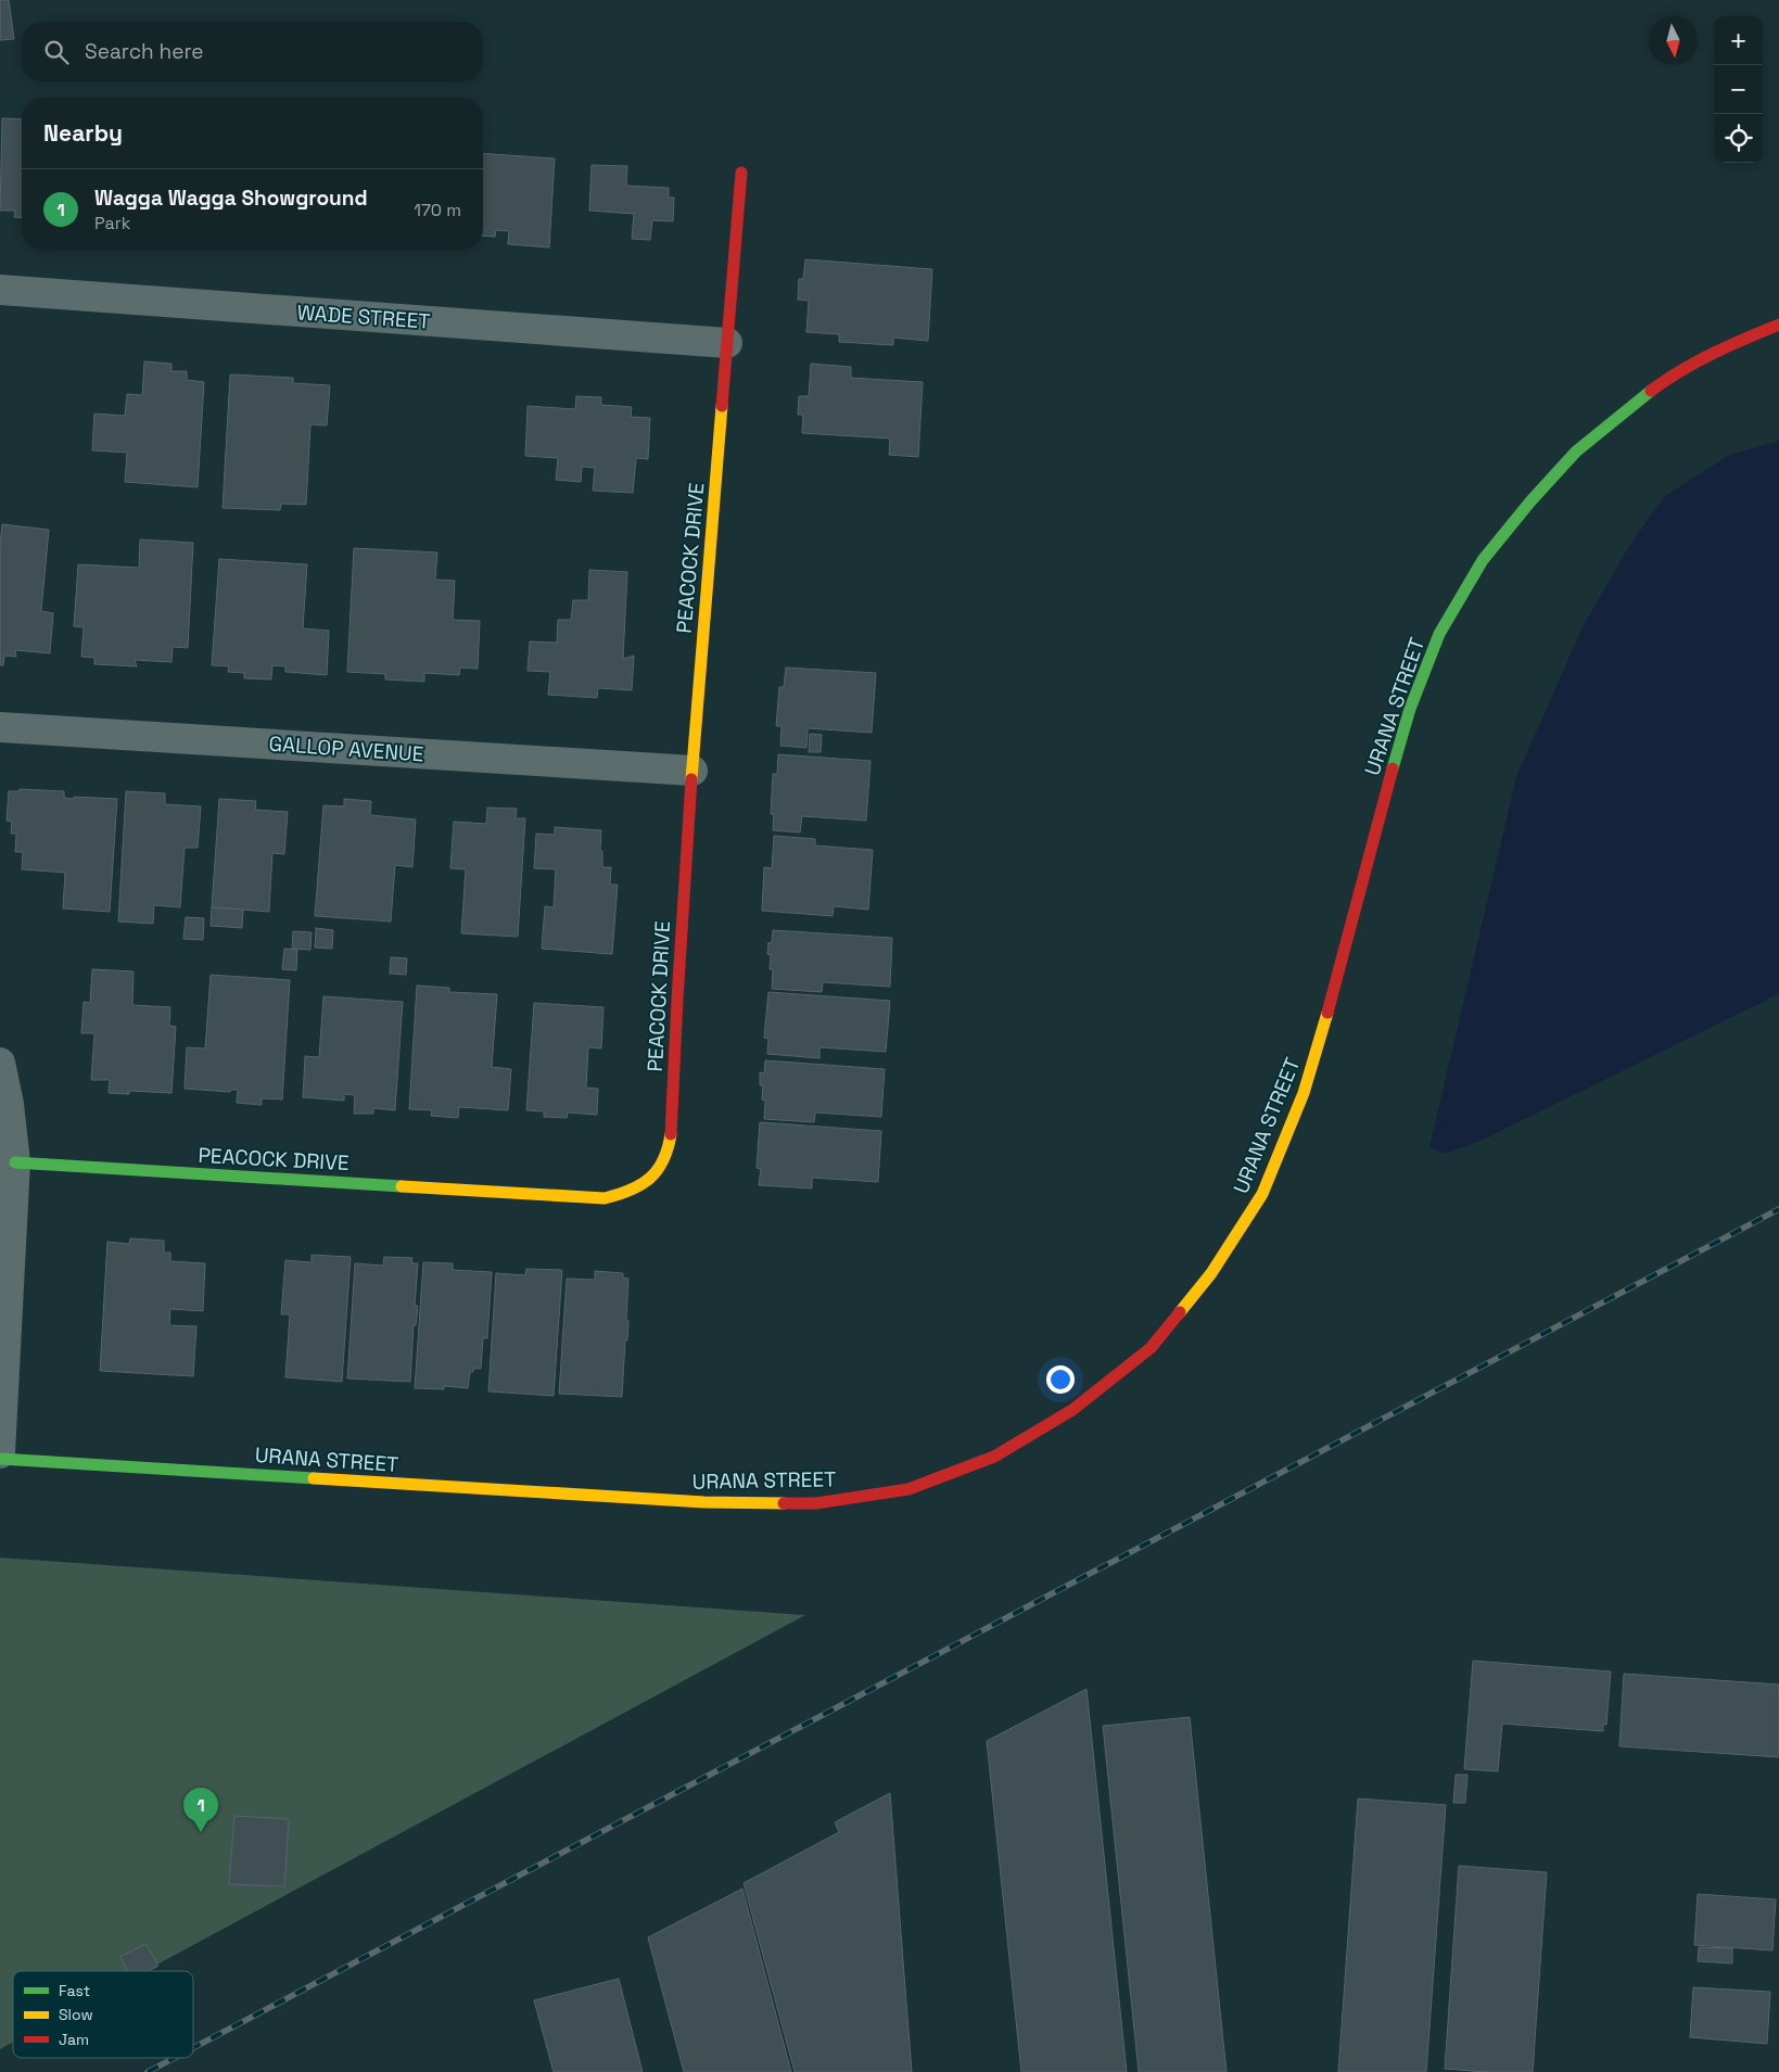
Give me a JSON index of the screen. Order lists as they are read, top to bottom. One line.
{"streets":{"street":["WADE STREET","PEACOCK DRIVE","URANA STREET","GALLOP AVENUE"]},"crossings":[["WADE STREET","PEACOCK DRIVE"],["PEACOCK DRIVE","GALLOP AVENUE"]],"legend":["Fast","Slow","Jam"],"north":"bottom","page":{"map_buttons":["+","−"],"search":"Search here","heading":"Nearby","list":[{"mark":"1","name":"Wagga Wagga Showground","note":"Park","value":"170 m"}],"pins":"1"}}
